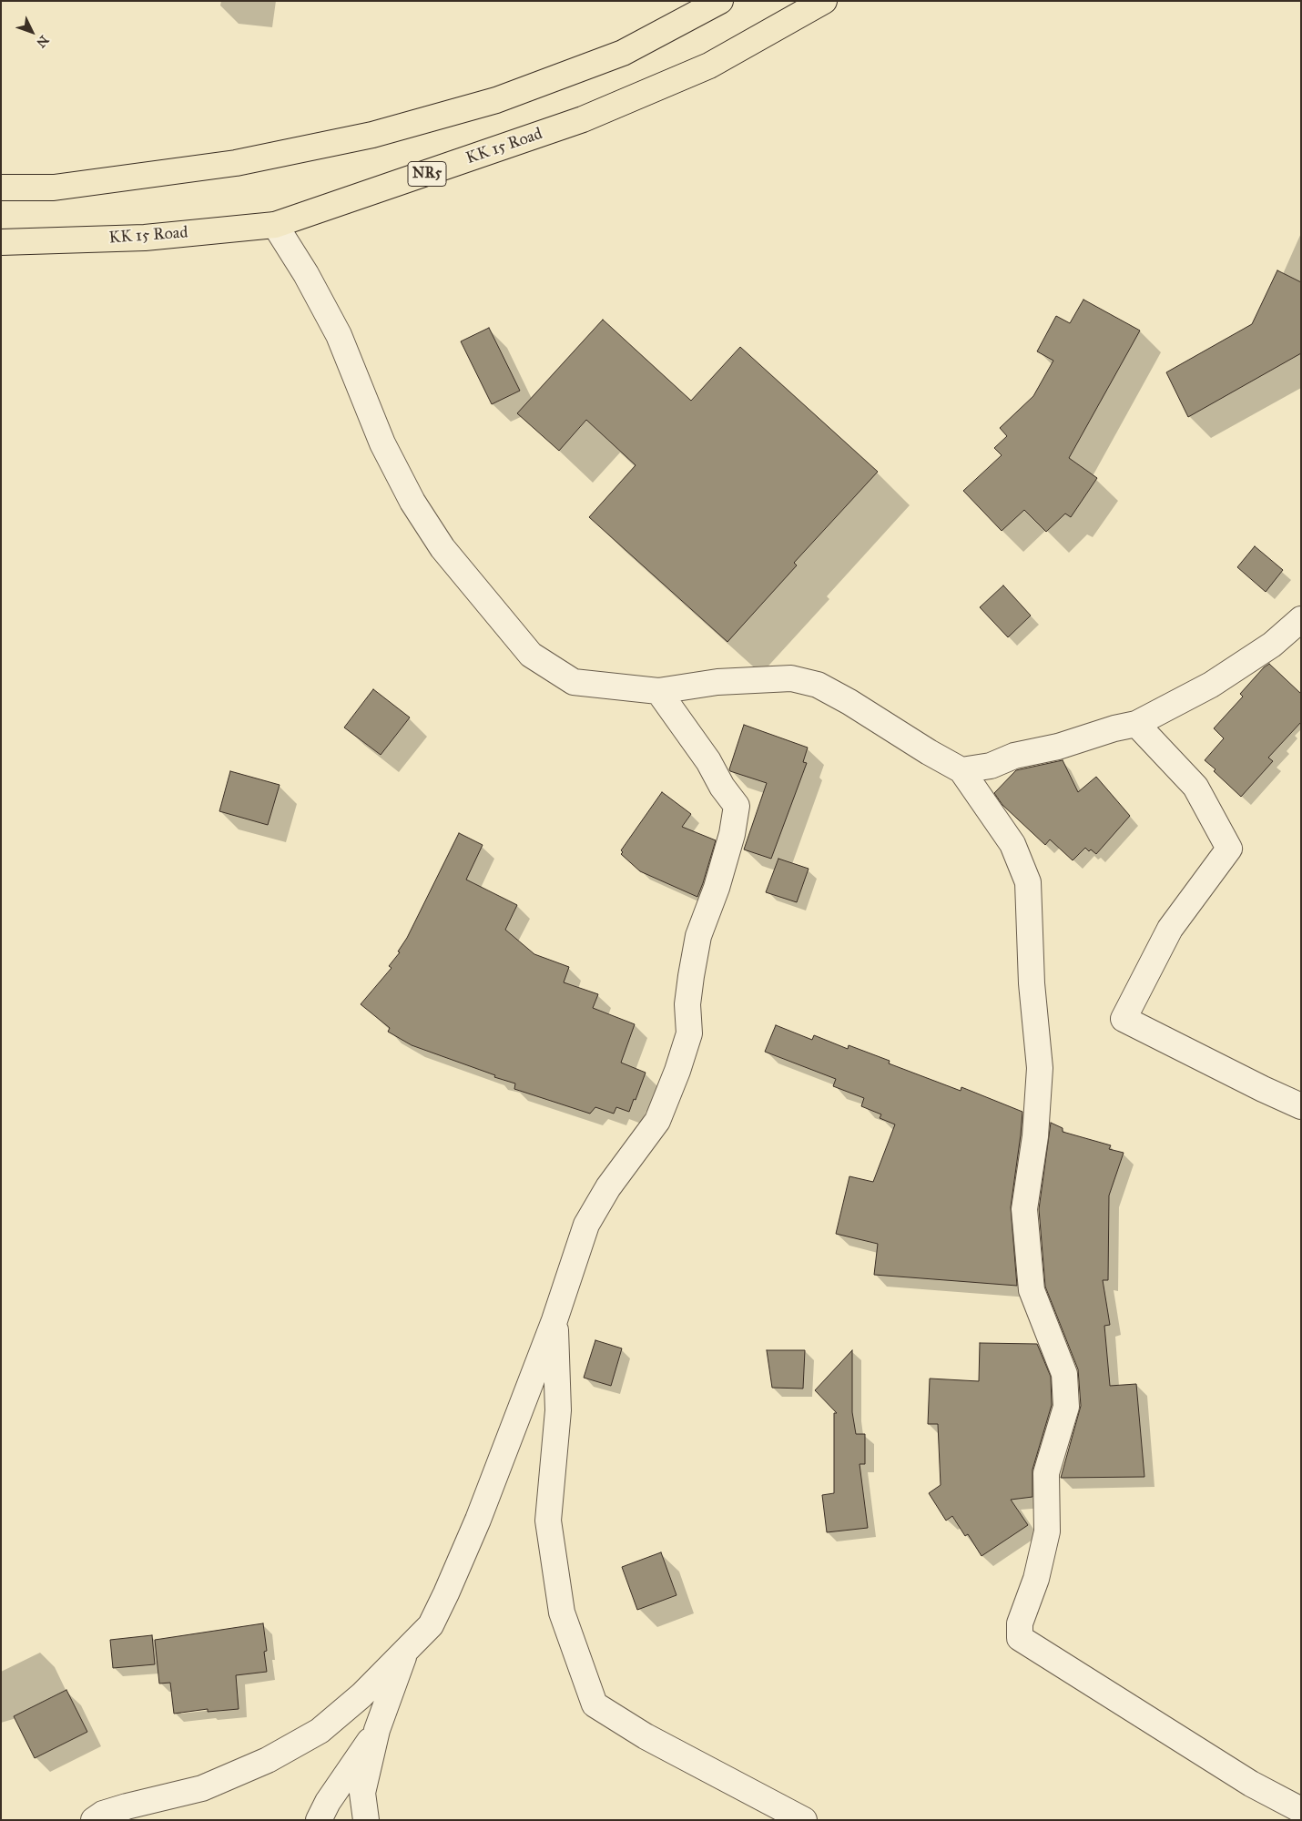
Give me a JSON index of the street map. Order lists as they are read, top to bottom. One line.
{"streets":{"highway":["KK 15 Road","NR5"]},"north":"bottom right"}
